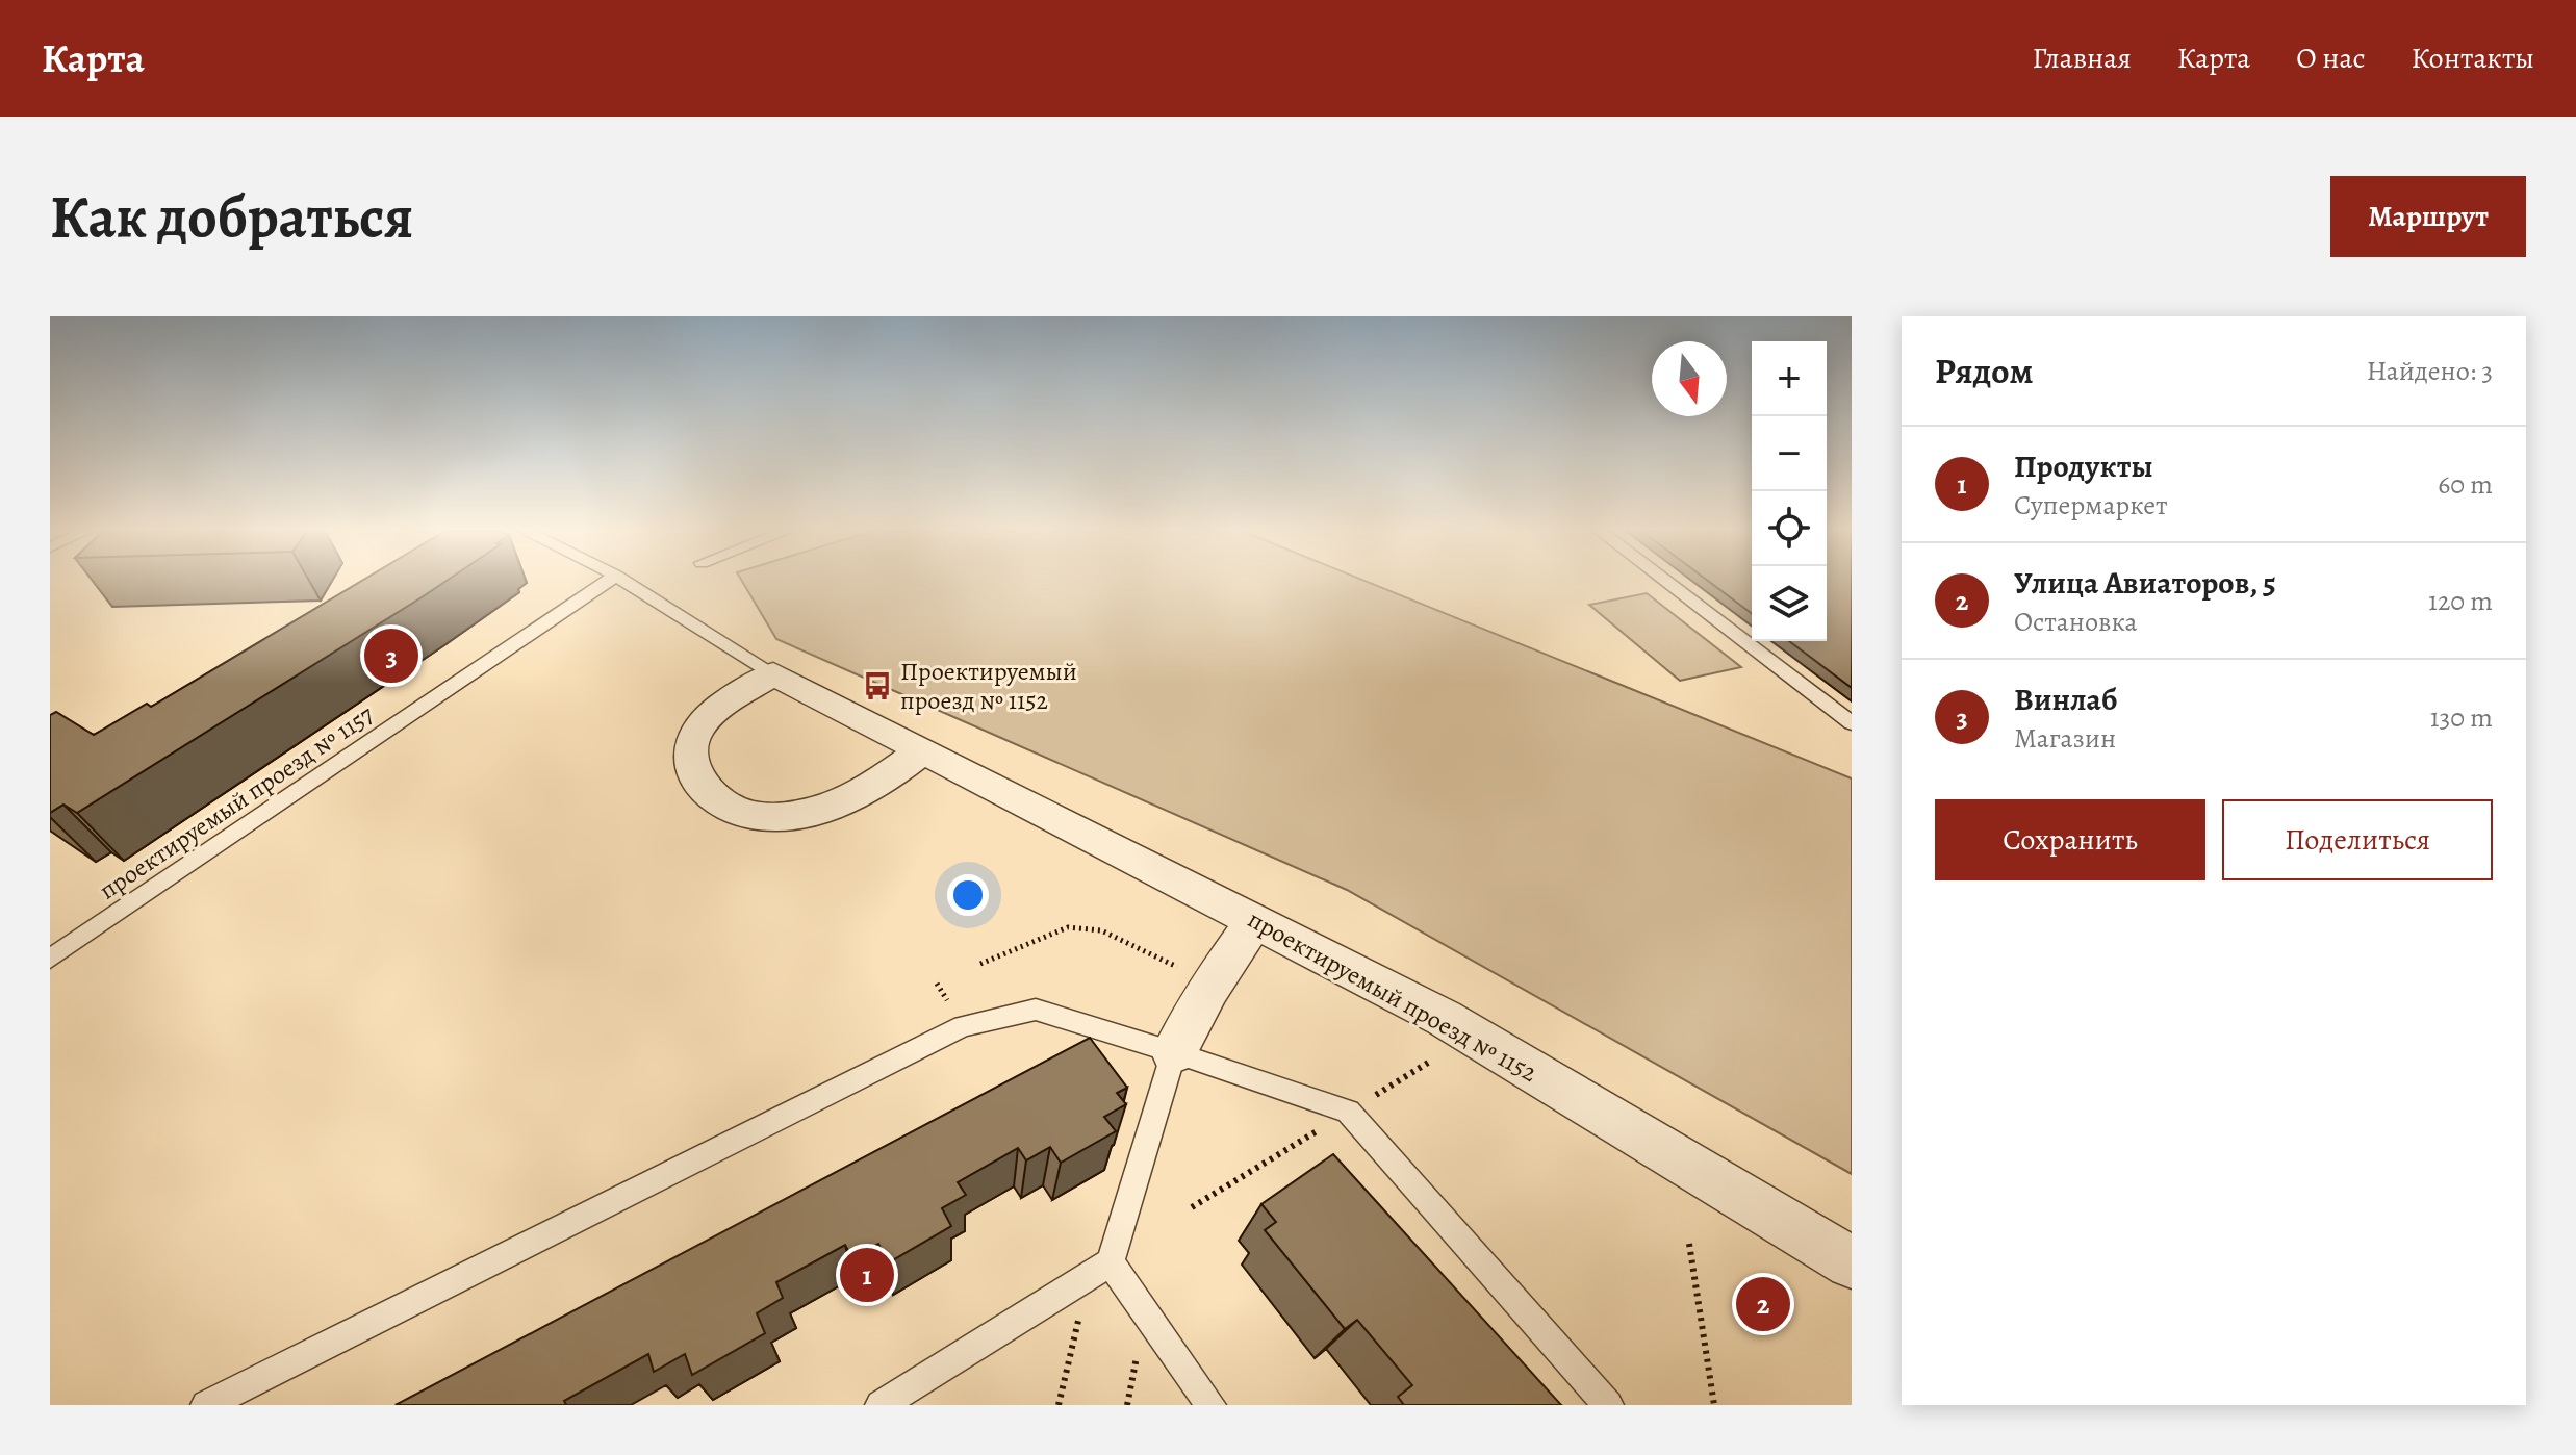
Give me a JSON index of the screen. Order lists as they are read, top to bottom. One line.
{"streets":{"street":["проектируемый проезд № 1152"],"lane":["проектируемый проезд № 1157"]},"places":{"bus stop":["Проектируемый проезд № 1152"]},"north":"bottom","page":{"header":"Карта","nav":["Главная","Карта","О нас","Контакты"],"buttons":["Маршрут",["Сохранить","Поделиться"]],"title":"Как добраться","heading":["Рядом","Найдено: 3"],"map_buttons":["+","−"],"list":[{"mark":"1","name":"Продукты","note":"Супермаркет","value":"60 m"},{"mark":"2","name":"Улица Авиаторов, 5","note":"Остановка","value":"120 m"},{"mark":"3","name":"Винлаб","note":"Магазин","value":"130 m"}],"pins":["3","1","2"]}}
